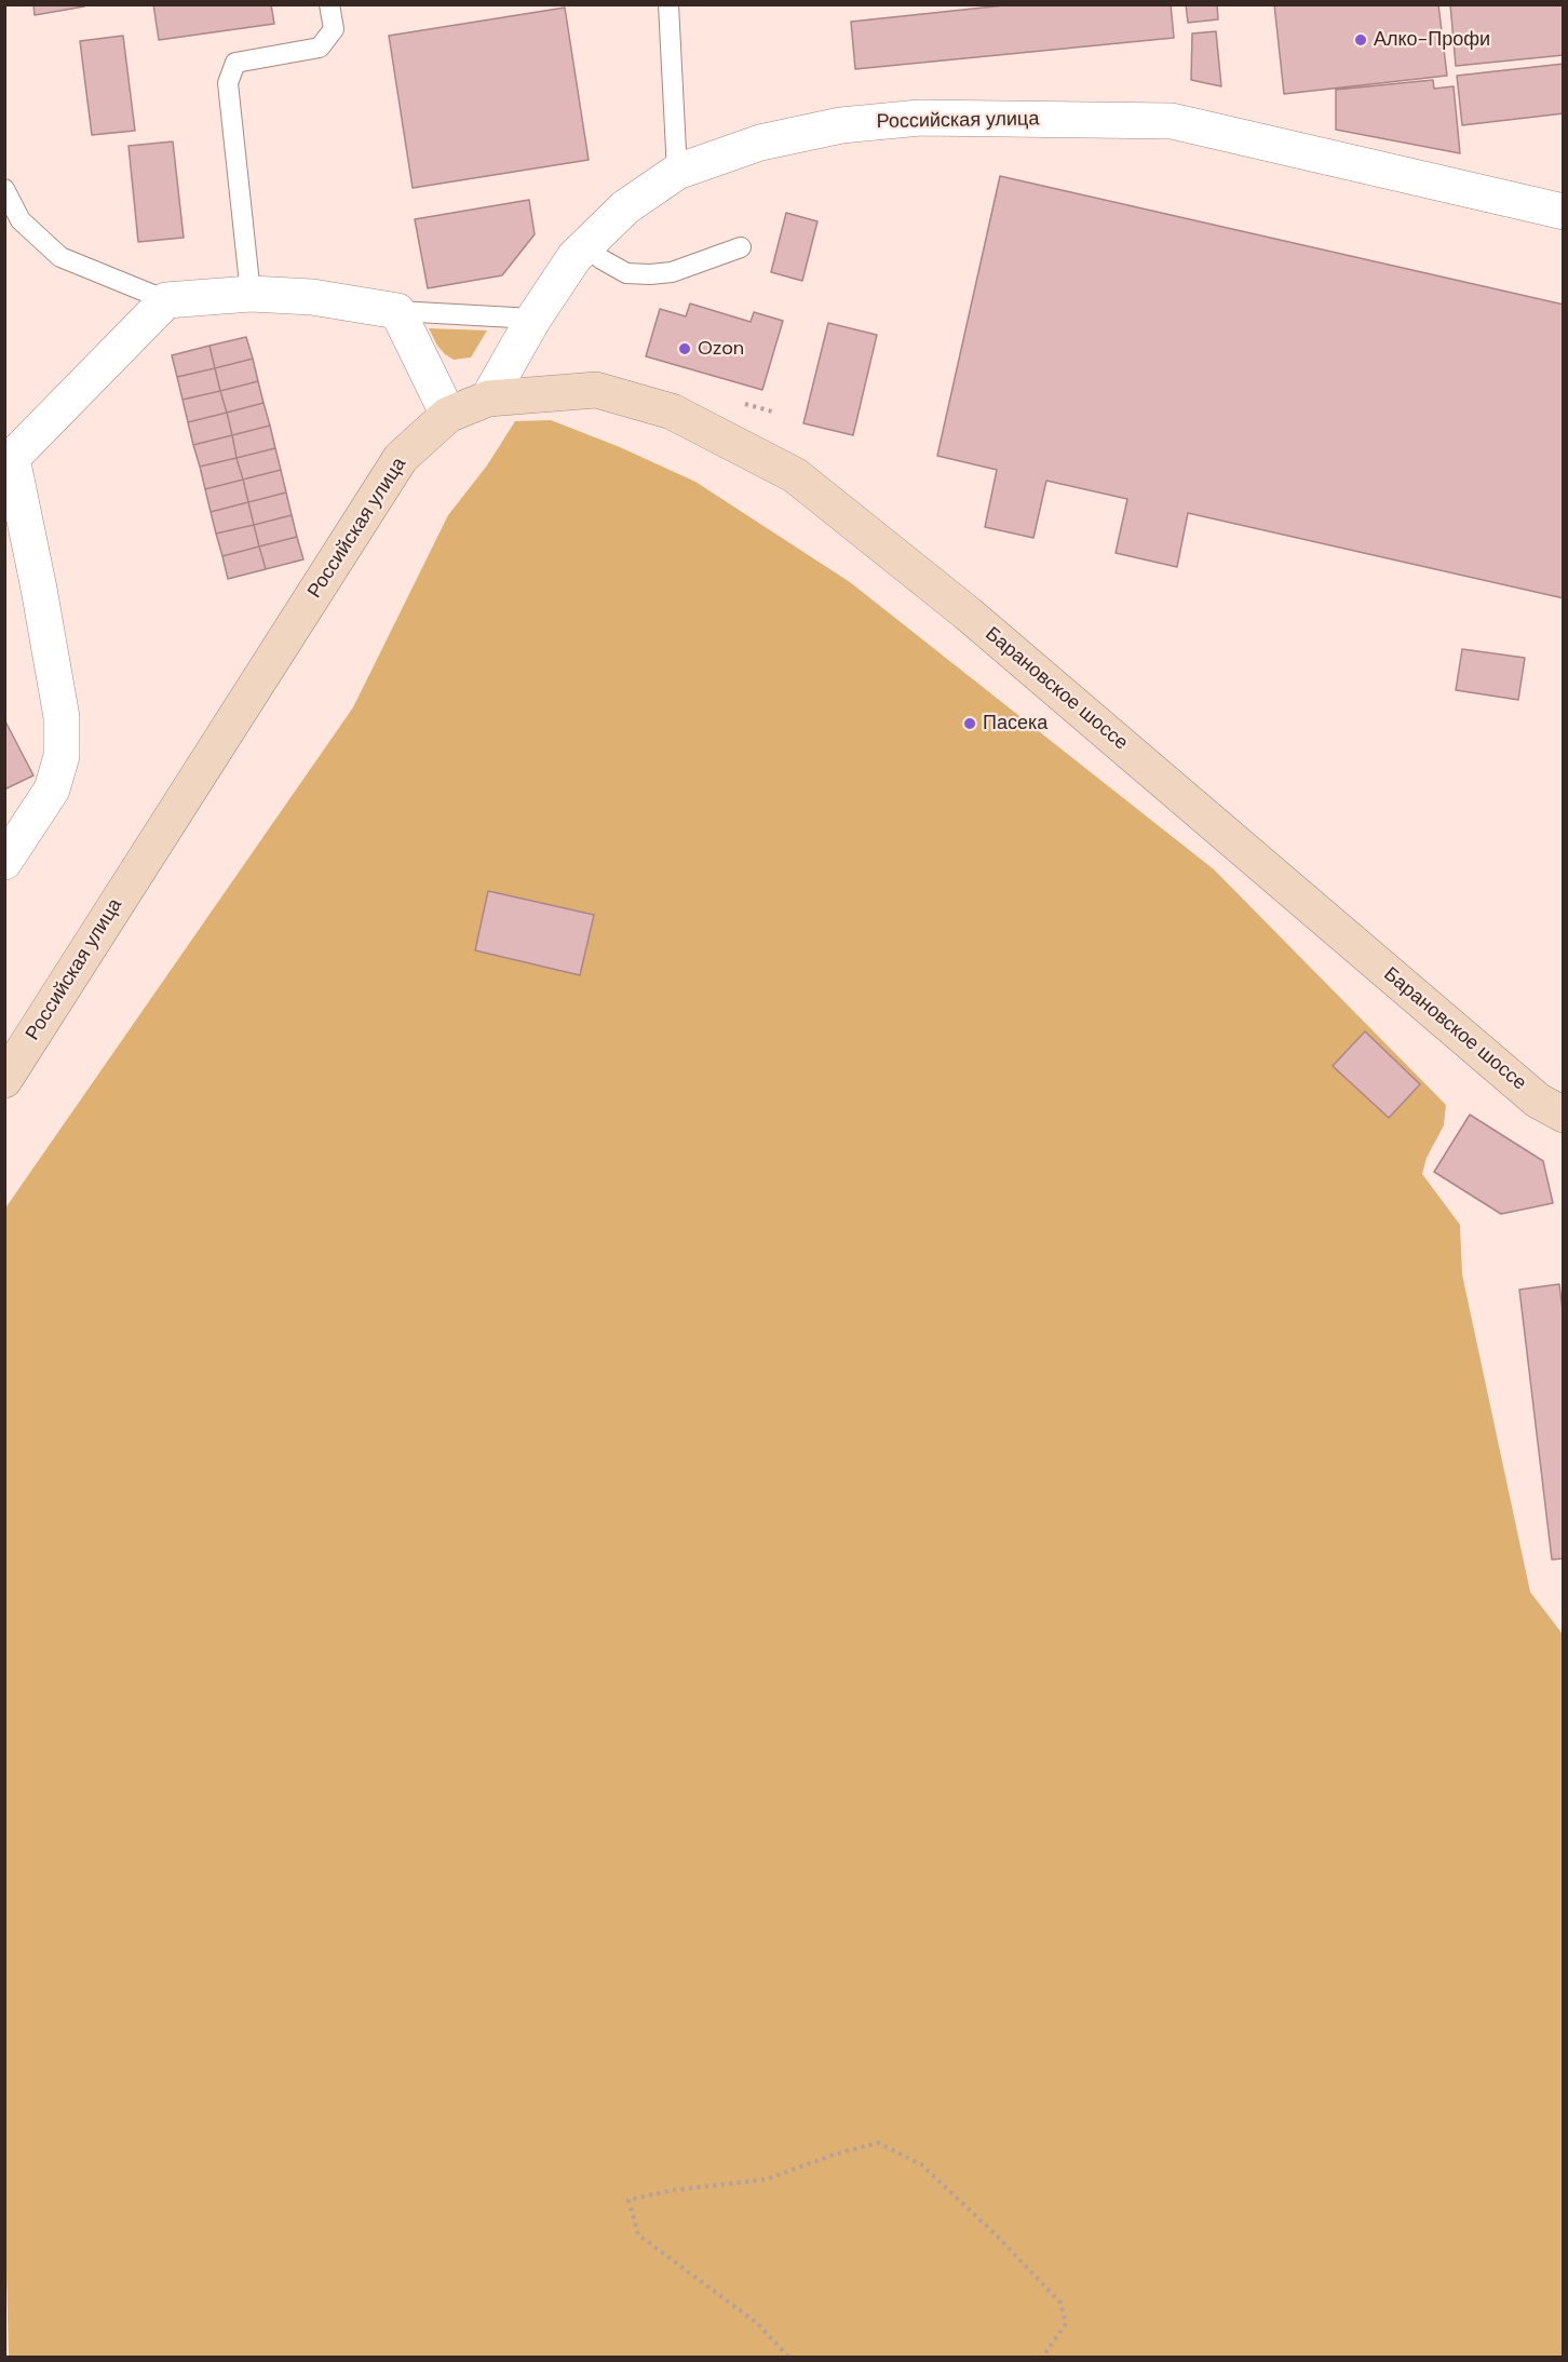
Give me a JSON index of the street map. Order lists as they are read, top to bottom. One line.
{"streets":{"main road":["Российская улица","Барановское шоссе"]},"crossings":[["Российская улица","Барановское шоссе"]],"places":["Алко-Профи","Ozon","Пасека"]}
